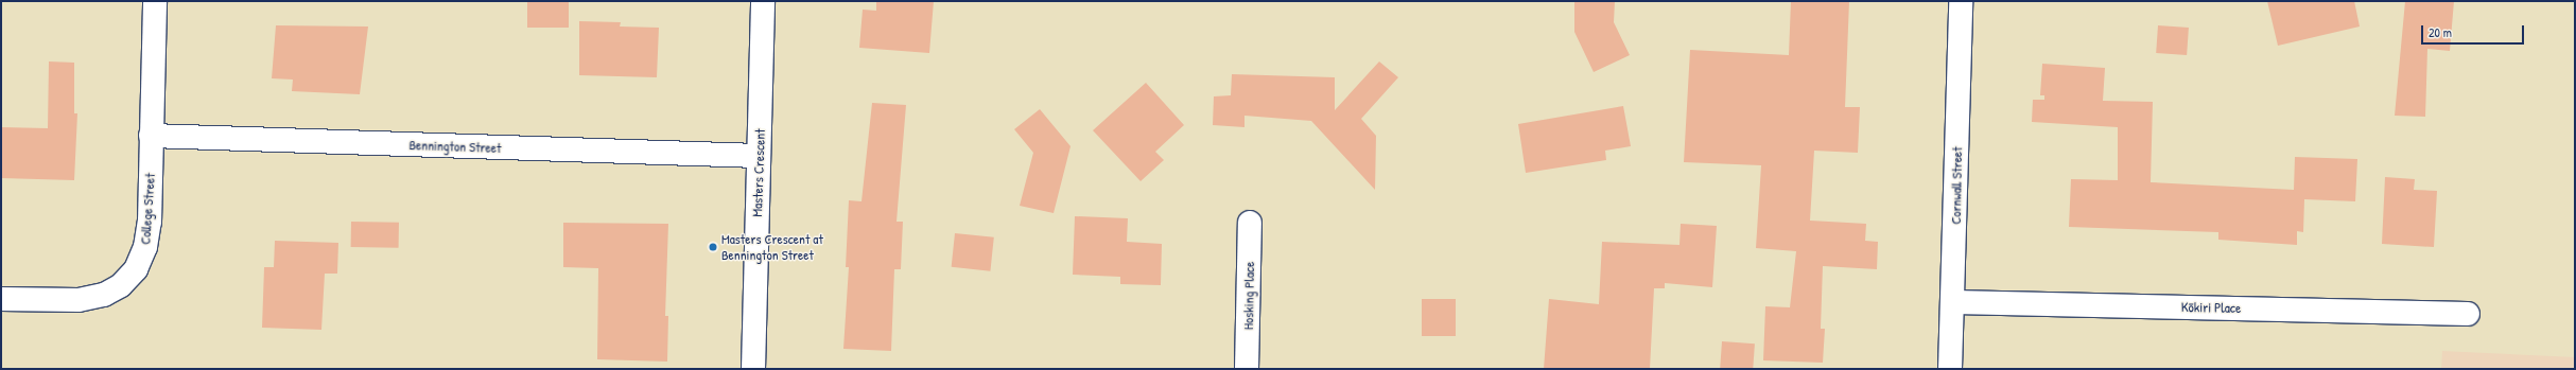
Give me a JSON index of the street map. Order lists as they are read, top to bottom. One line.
{"streets":{"street":["Bennington Street","Masters Crescent","Cornwall Street","College Street","Hosking Place","Kōkiri Place"]},"crossings":[["Bennington Street","Masters Crescent"],["Bennington Street","College Street"],["Cornwall Street","Kōkiri Place"]],"places":["Masters Crescent at Bennington Street"],"scale_bar":"20 m"}
